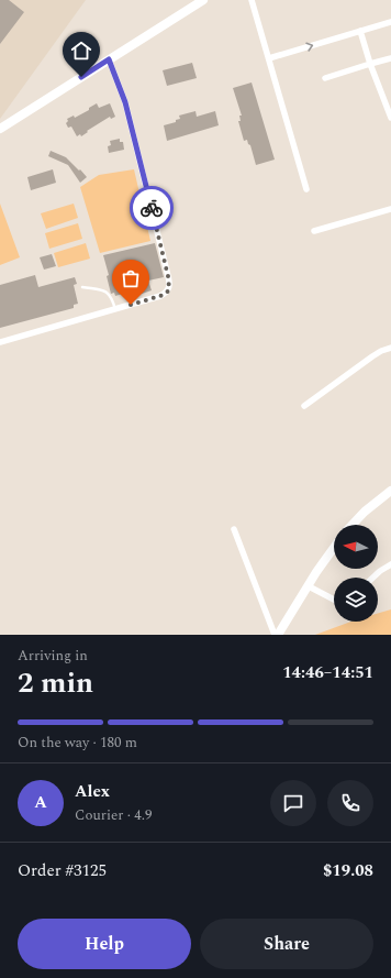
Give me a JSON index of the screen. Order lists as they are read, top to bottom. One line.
{"north":"left","page":{"heading":["2 min","Arriving in","14:46–14:51"],"panel":["Alex","Courier · 4.9","Order #3125","$19.08"],"bar":"On the way · 180 m","round":"A","buttons":["Help","Share"]}}
